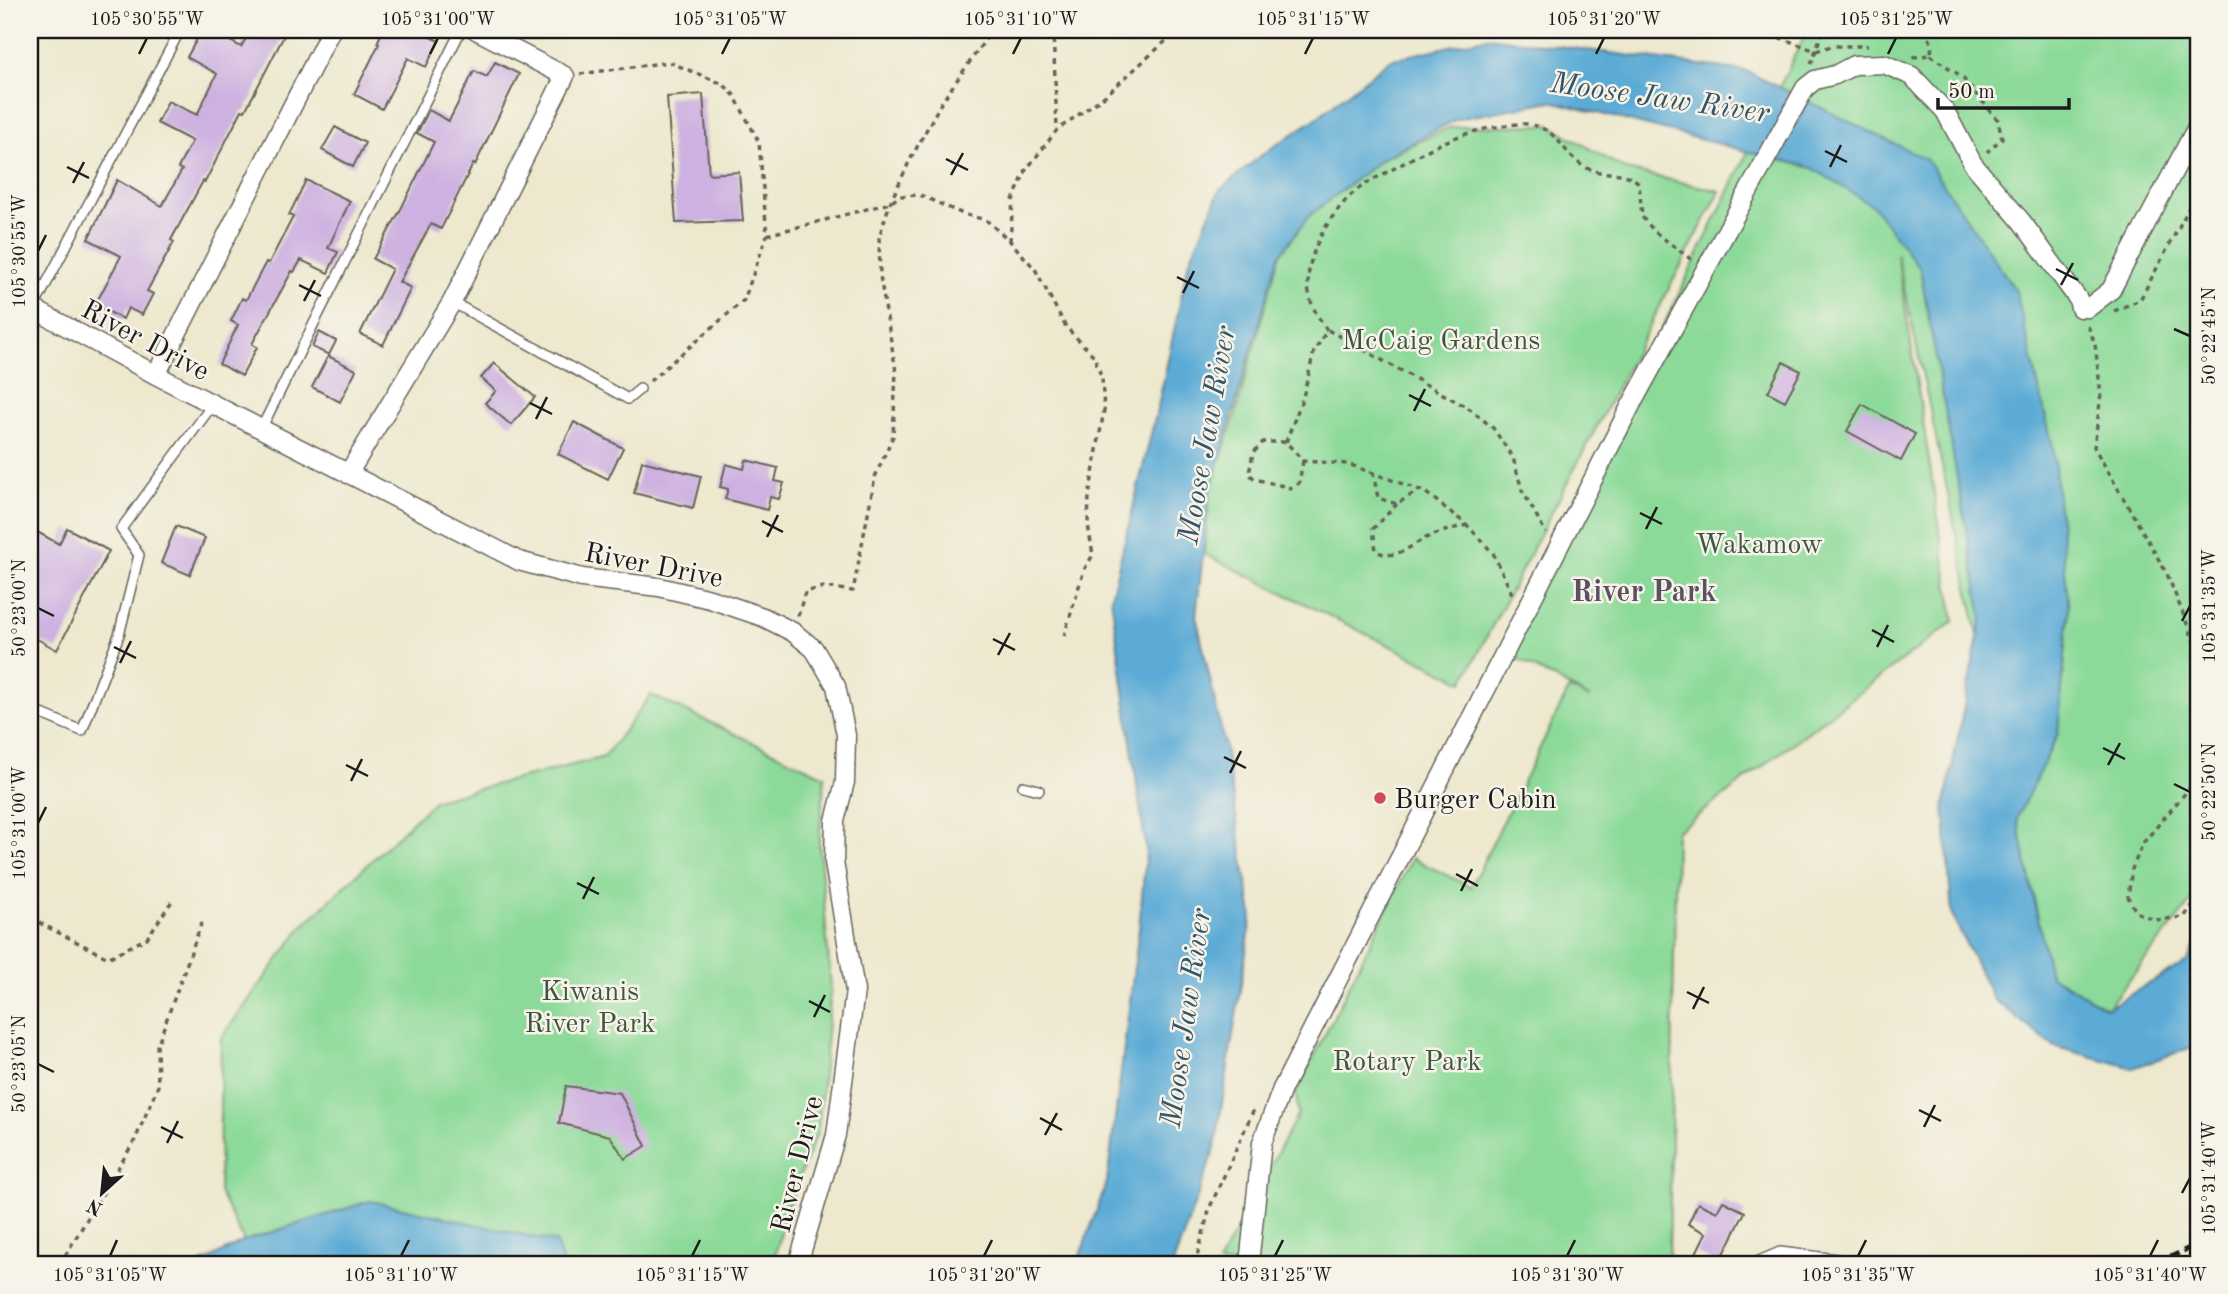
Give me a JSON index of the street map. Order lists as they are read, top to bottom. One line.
{"streets":{"street":["River Drive"]},"districts":["River Park"],"water":["Moose Jaw River"],"parks":["McCaig Gardens","Wakamow","Kiwanis River Park","Rotary Park"],"places":["Burger Cabin"],"scale_bar":"50 m","north":"bottom left","coordinates":["105°30'55\"W","105°31'00\"W","105°31'05\"W","105°31'10\"W","105°31'15\"W","105°31'20\"W","105°31'25\"W","50°22'45\"N","105°31'35\"W","50°23'00\"N","50°22'50\"N","50°23'05\"N","105°31'40\"W","105°31'30\"W"]}
